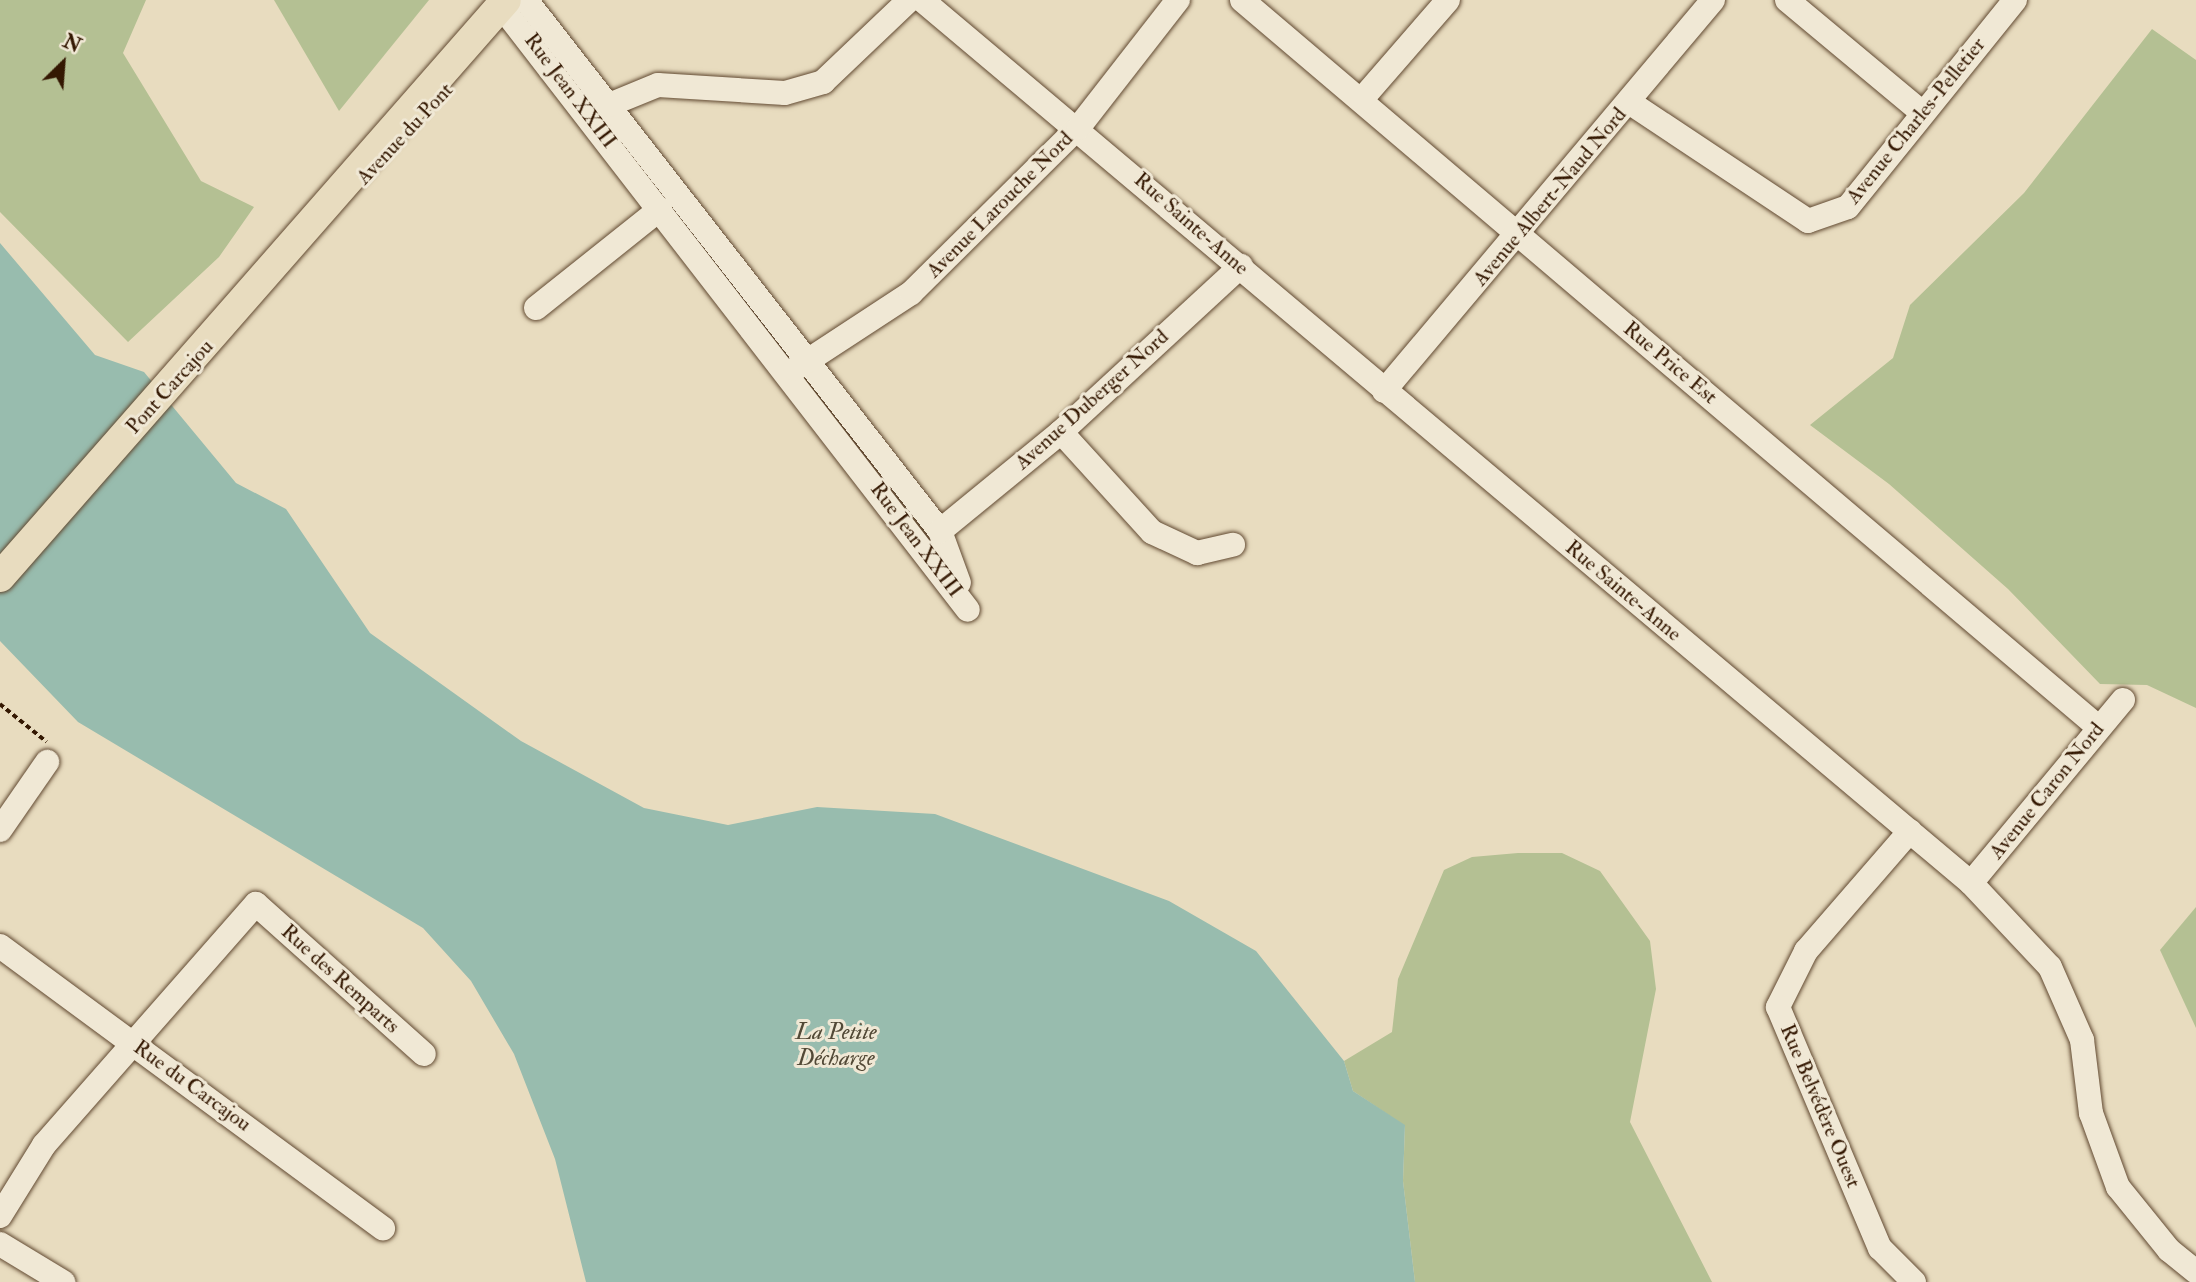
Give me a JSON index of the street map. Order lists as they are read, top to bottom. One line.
{"streets":{"main road":["Avenue du Pont","Pont Carcajou"],"street":["Rue Jean XXIII","Avenue Charles-Pelletier","Avenue Albert-Naud Nord","Avenue Larouche Nord","Rue Sainte-Anne","Rue Price Est","Avenue Duberger Nord","Avenue Caron Nord","Rue des Remparts","Rue du Carcajou","Rue Belvédère Ouest"]},"crossings":[["Rue Jean XXIII","Avenue du Pont"],["Rue Jean XXIII","Avenue Larouche Nord"],["Rue Jean XXIII","Avenue Duberger Nord"],["Avenue Charles-Pelletier","Avenue Albert-Naud Nord"],["Avenue du Pont","Pont Carcajou"],["Avenue Albert-Naud Nord","Rue Sainte-Anne"],["Avenue Albert-Naud Nord","Rue Price Est"],["Avenue Larouche Nord","Rue Sainte-Anne"],["Rue Sainte-Anne","Avenue Duberger Nord"],["Rue Sainte-Anne","Avenue Caron Nord"],["Rue Sainte-Anne","Rue Belvédère Ouest"],["Rue Price Est","Avenue Caron Nord"],["Rue des Remparts","Rue du Carcajou"]],"water":["La Petite Décharge"],"north":"top right"}
